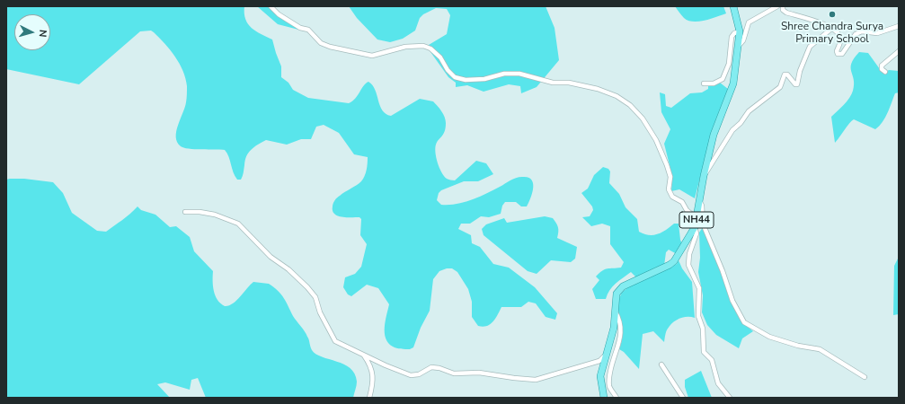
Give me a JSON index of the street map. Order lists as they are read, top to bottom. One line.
{"streets":{"main road":["NH44"]},"places":["Shree Chandra Surya Primary School"],"north":"right"}
